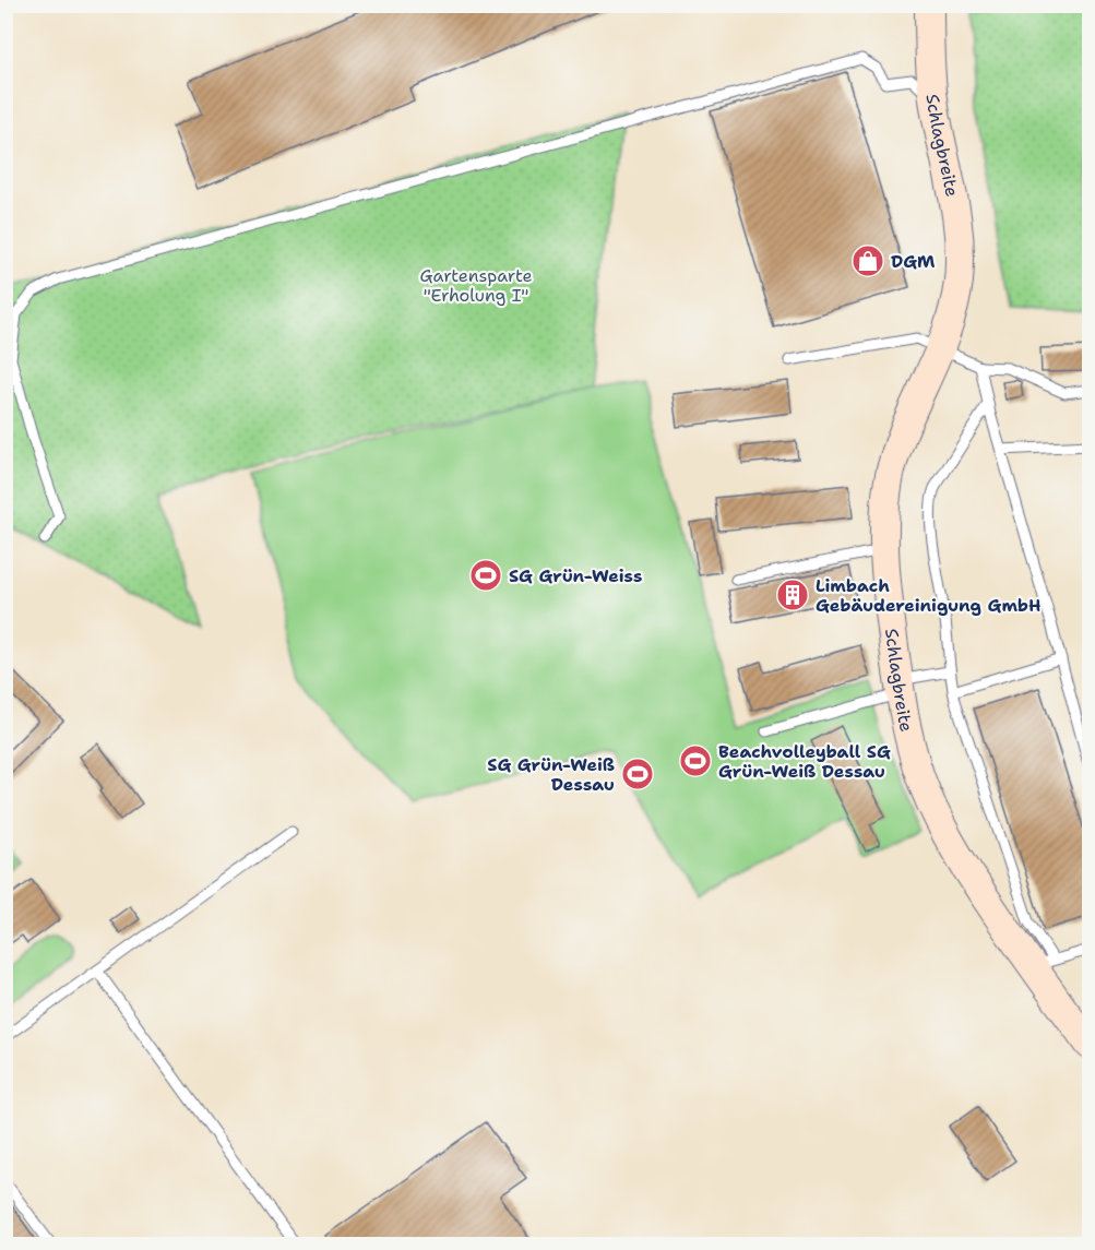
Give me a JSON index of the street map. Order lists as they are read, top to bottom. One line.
{"streets":{"street":["Schlagbreite"]},"parks":["Gartensparte \"Erholung I\""],"places":{"shop":["DGM"],"sports":["SG Grün-Weiss","Beachvolleyball SG Grün-Weiß Dessau","SG Grün-Weiß Dessau"],"building":["Limbach Gebäudereinigung GmbH"]}}
